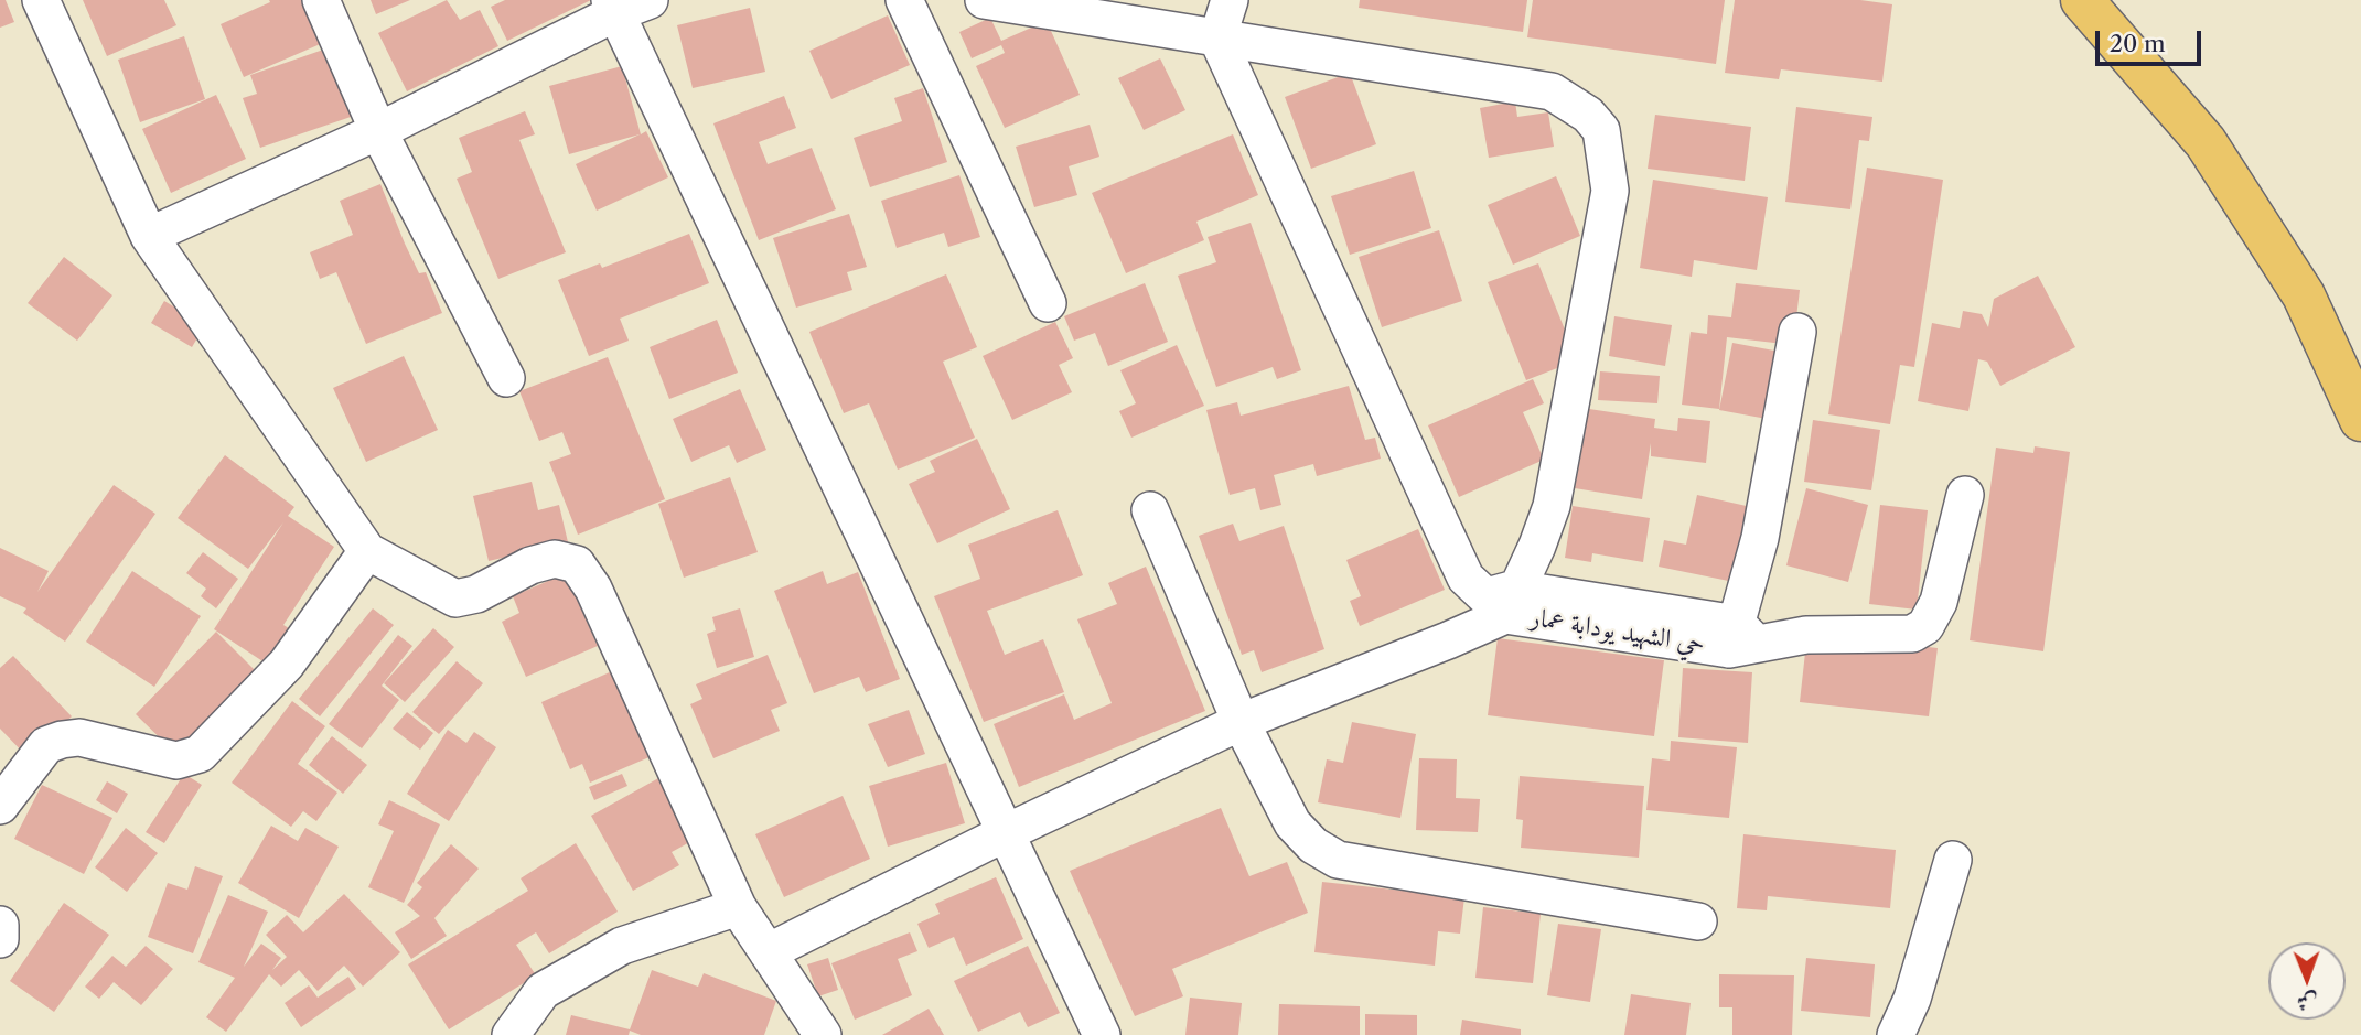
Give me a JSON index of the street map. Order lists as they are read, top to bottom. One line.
{"streets":{"street":["حي الشهيد يودابة عمار"]},"scale_bar":"20 m","north":"bottom"}
